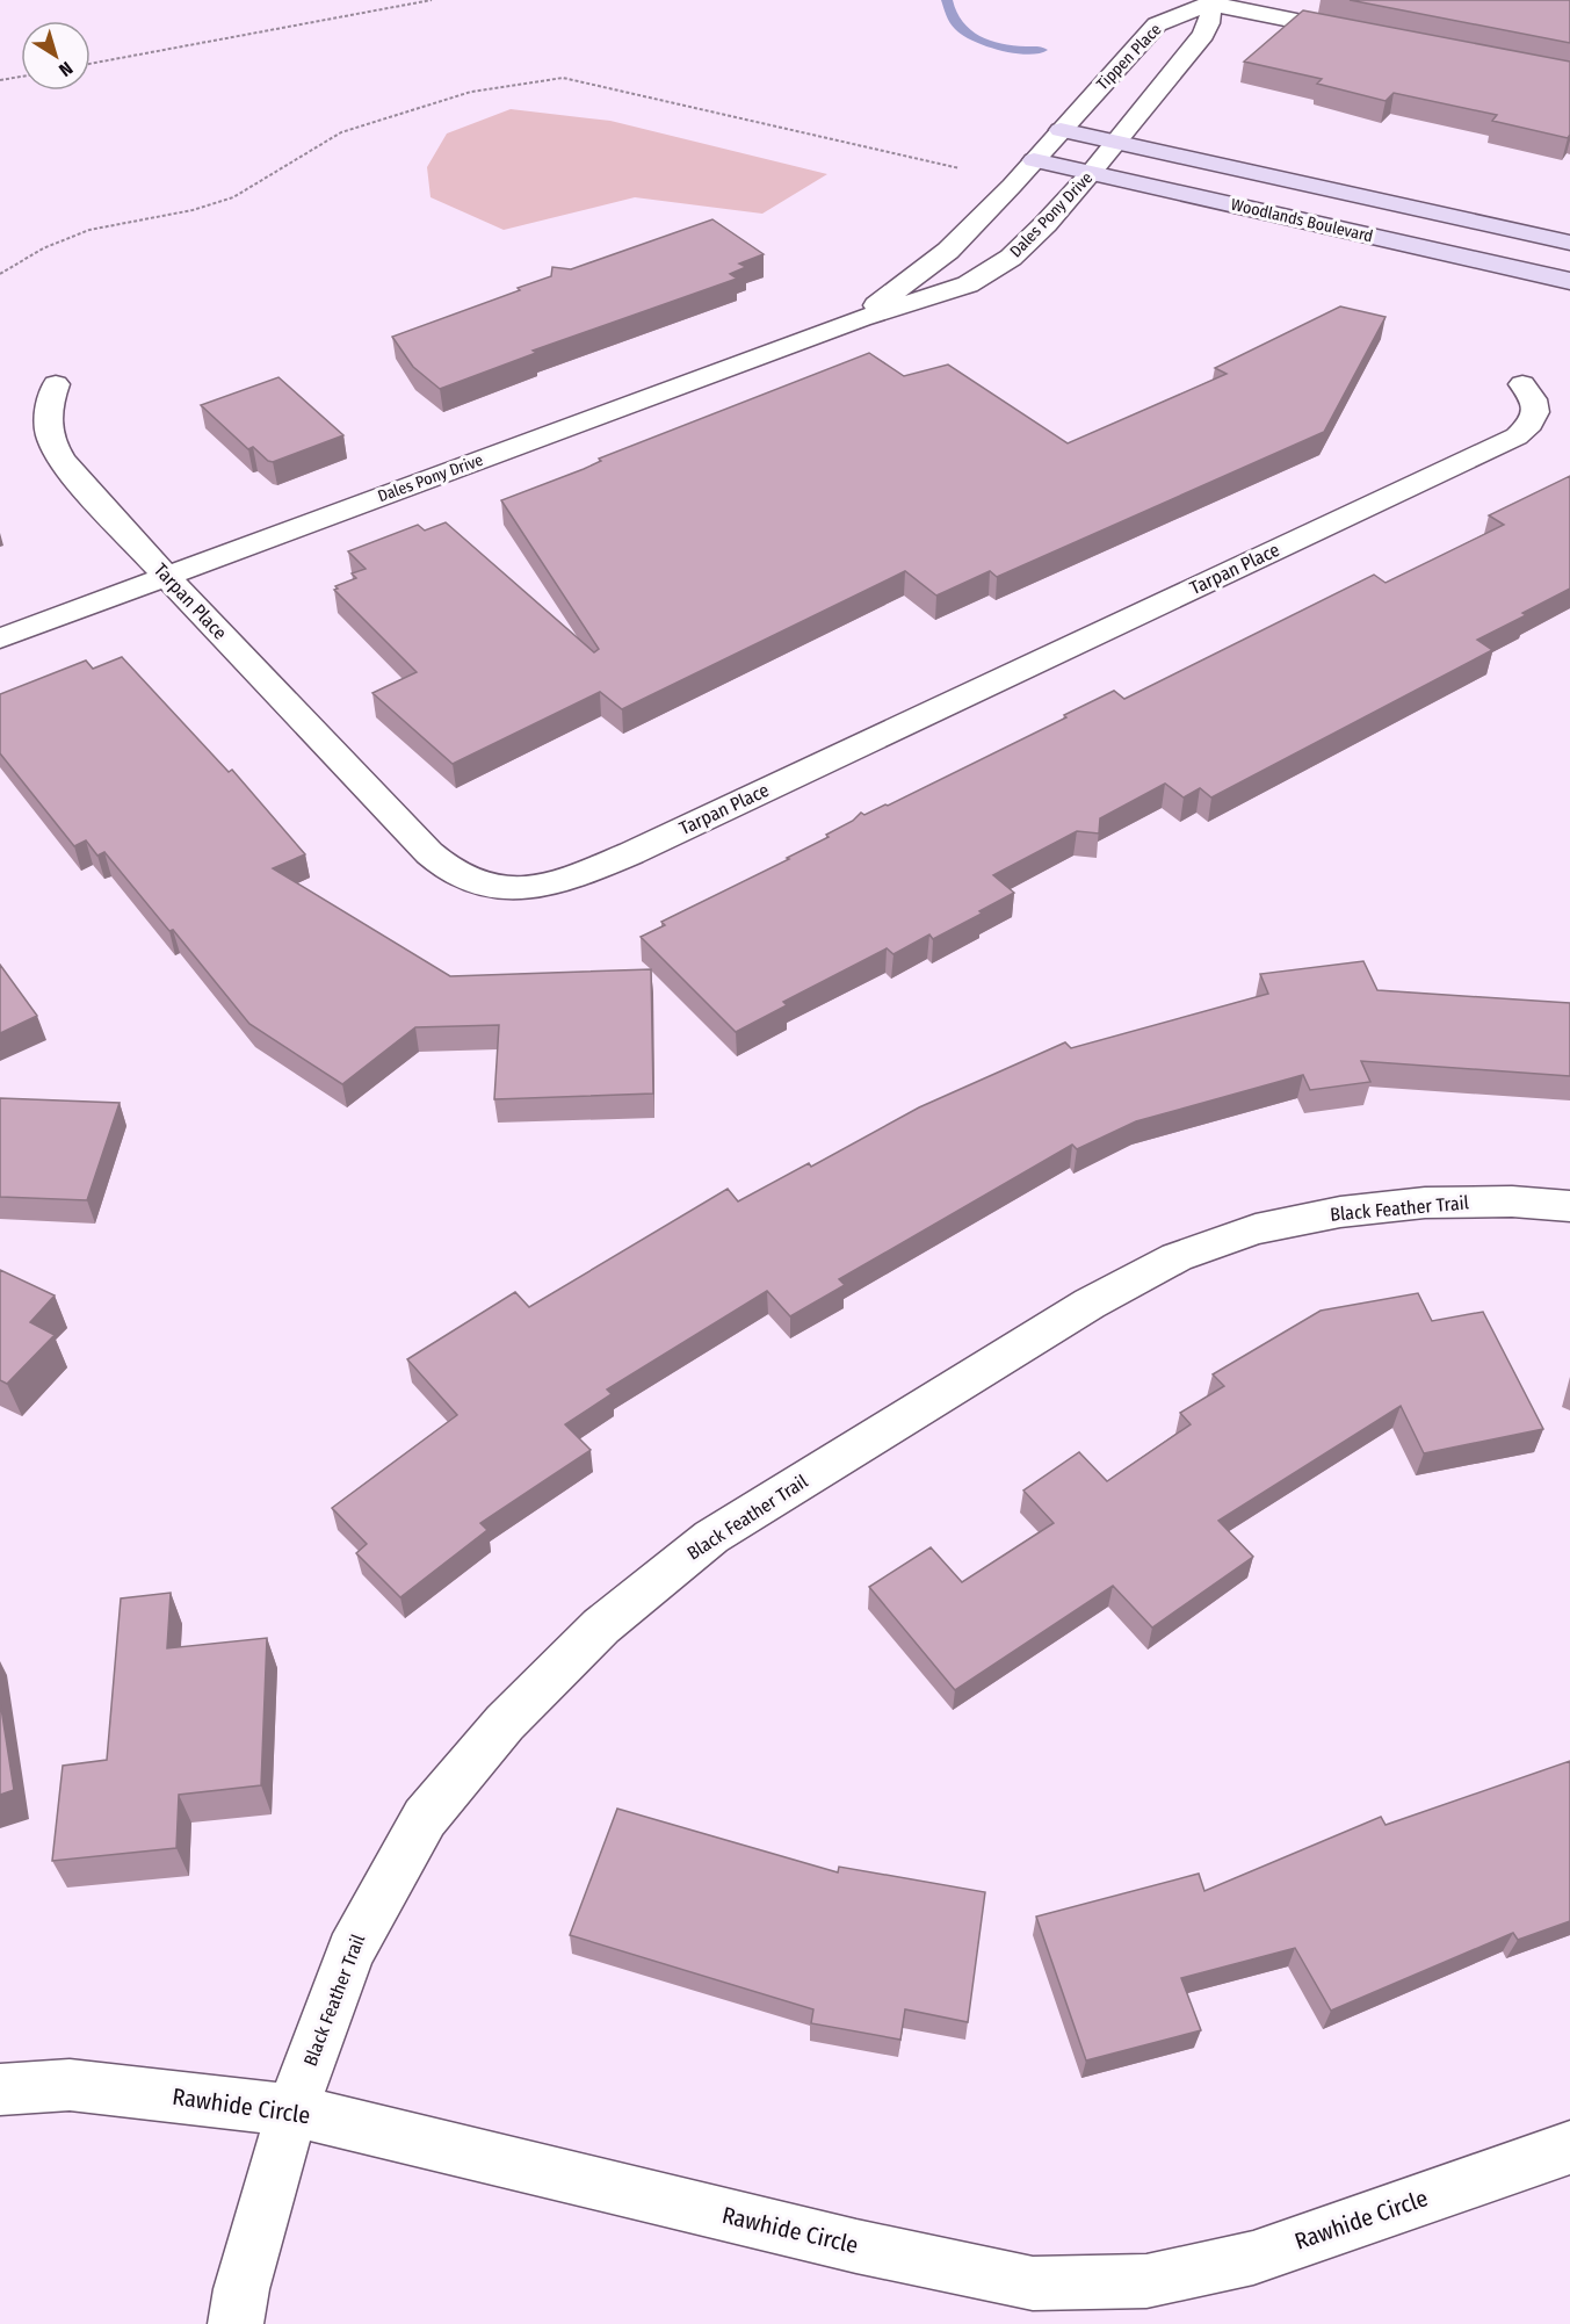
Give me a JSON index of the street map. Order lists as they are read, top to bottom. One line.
{"streets":{"street":["Tippen Place","Dales Pony Drive","Woodlands Boulevard","Tarpan Place","Black Feather Trail","Rawhide Circle"]},"crossings":[["Tippen Place","Dales Pony Drive"],["Tippen Place","Woodlands Boulevard"],["Dales Pony Drive","Woodlands Boulevard"],["Dales Pony Drive","Tarpan Place"],["Black Feather Trail","Rawhide Circle"]],"north":"bottom right"}
